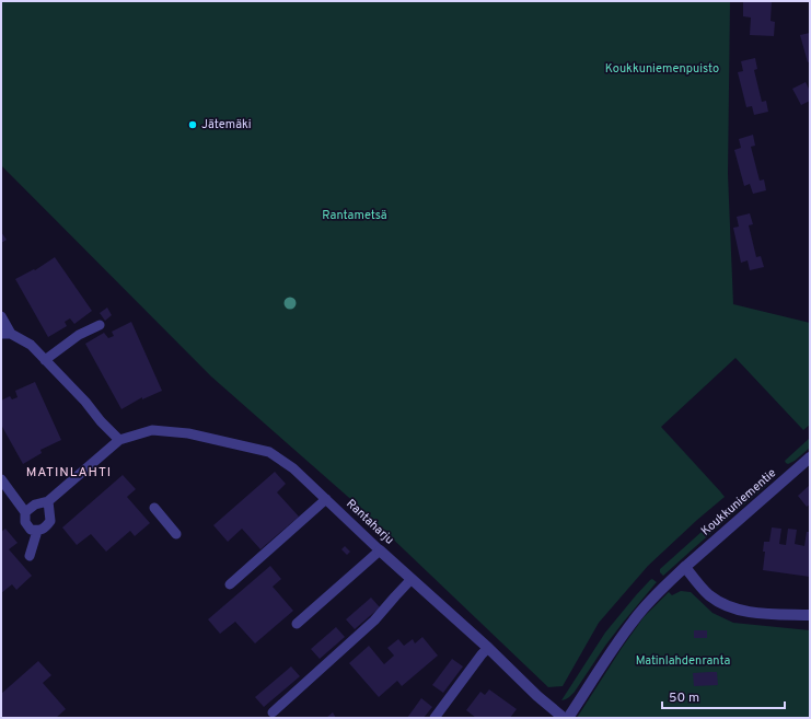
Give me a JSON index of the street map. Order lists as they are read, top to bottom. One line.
{"streets":{"street":["Koukkuniementie","Rantaharju"]},"districts":["MATINLAHTI"],"parks":["Koukkuniemenpuisto","Rantametsä","Matinlahdenranta"],"places":["Jätemäki"],"scale_bar":"50 m"}
